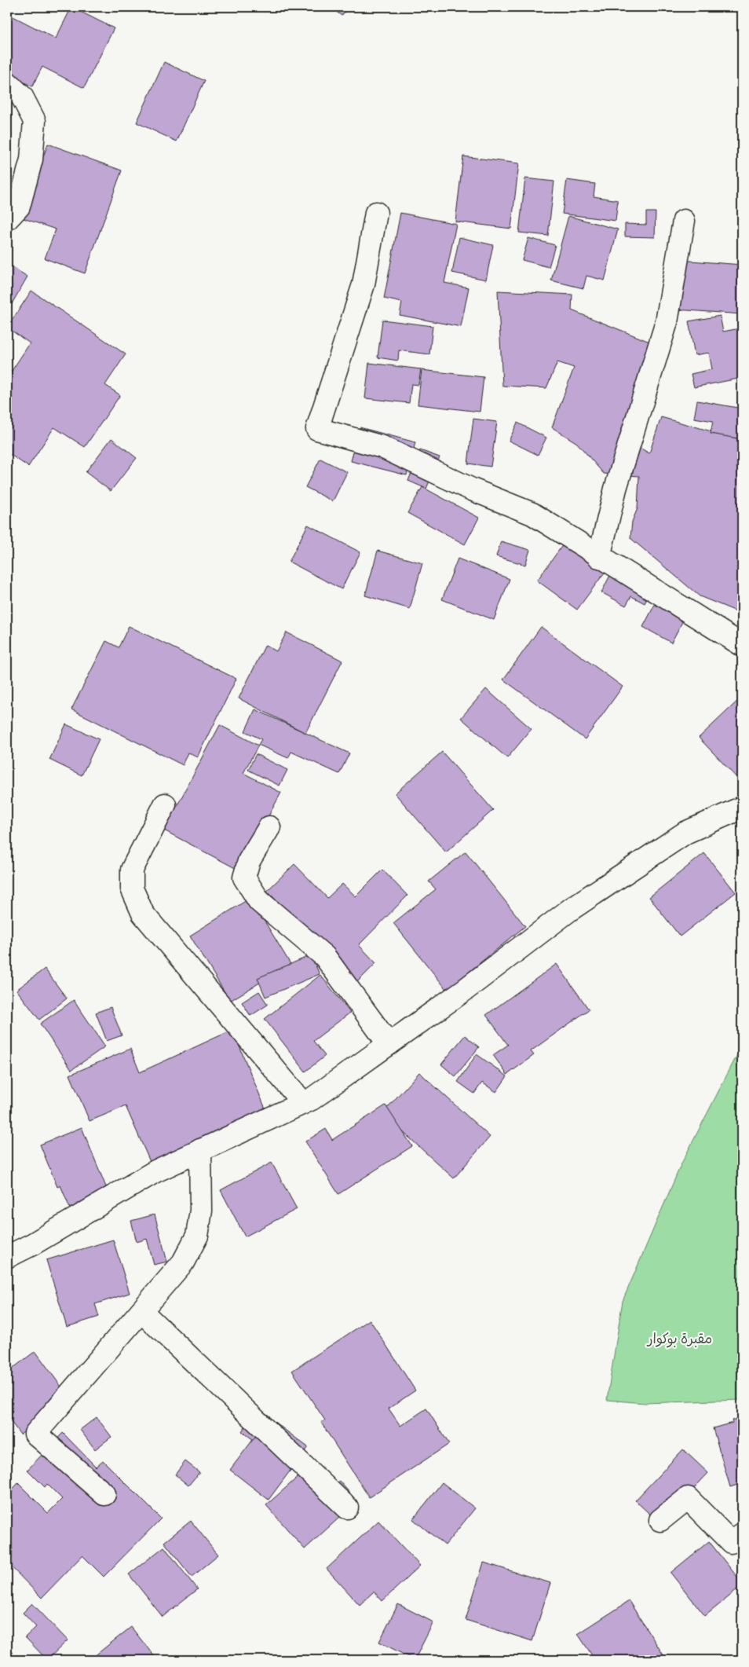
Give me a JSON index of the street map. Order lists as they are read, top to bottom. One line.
{"parks":["مقبرة بوكوار"]}
